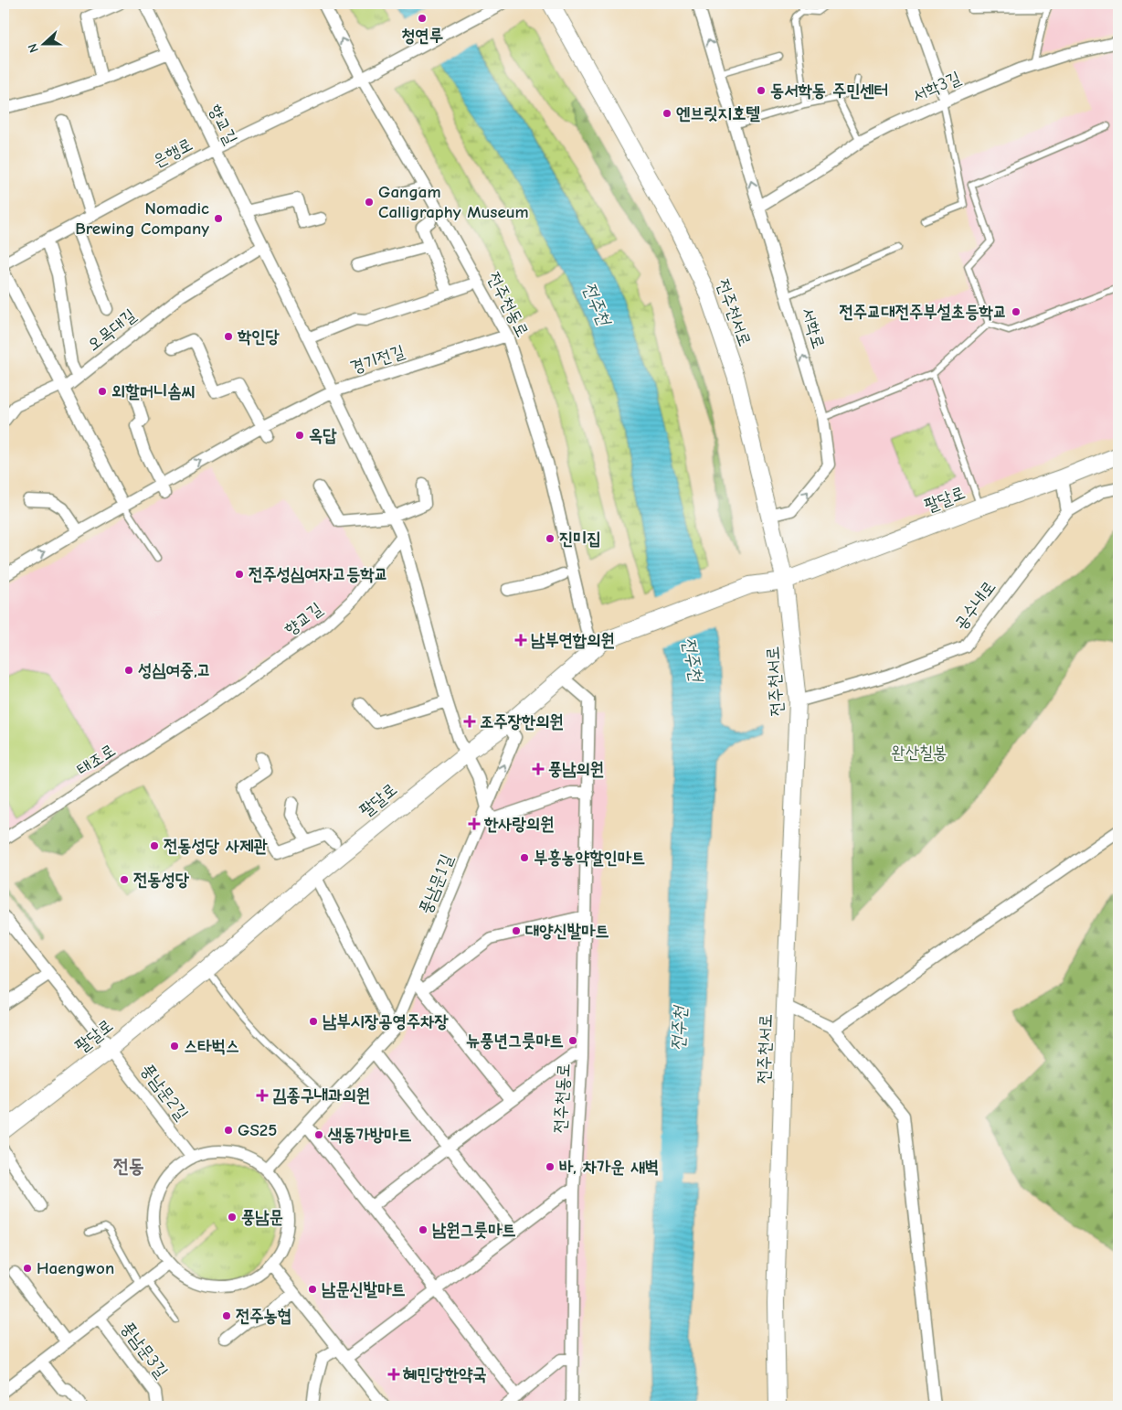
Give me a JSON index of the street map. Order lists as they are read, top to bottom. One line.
{"streets":{"street":["서학3길","향교길","은행로","전주천동로","전주천서로","서학로","오목대길","경기전길","팔달로","공수내로","태조로","풍남문1길","풍남문2길","풍남문3길"]},"crossings":[["서학3길","서학로"],["향교길","은행로"],["향교길","전주천동로"],["향교길","오목대길"],["향교길","경기전길"],["향교길","팔달로"],["향교길","태조로"],["은행로","전주천동로"],["전주천동로","경기전길"],["전주천동로","팔달로"],["전주천서로","서학로"],["전주천서로","팔달로"],["전주천서로","공수내로"],["팔달로","풍남문1길"],["팔달로","풍남문2길"],["풍남문1길","풍남문2길"],["풍남문1길","풍남문3길"],["풍남문2길","풍남문3길"]],"one_way":["서학로","경기전길"],"districts":["전동"],"water":["전주천"],"parks":["완산칠봉"],"places":{"other":["청연루","동서학동 주민센터","엔브릿지호텔","Gangam Calligraphy Museum","Nomadic Brewing Company","전주교대전주부설초등학교","학인당","외할머니솜씨","옥답","진미집","전주성심여자고등학교","성심여중,고","전동성당 사제관","부흥농약할인마트","전동성당","대양신발마트","남부시장공영주차장","뉴풍년그릇마트","스타벅스","GS25","색동가방마트","바, 차가운 새벽","풍남문","남원그릇마트","Haengwon","남문신발마트","전주농협"],"health":["남부연합의원","조주장한의원","풍남의원","한사랑의원","김종구내과의원","혜민당한약국"]},"north":"left"}
